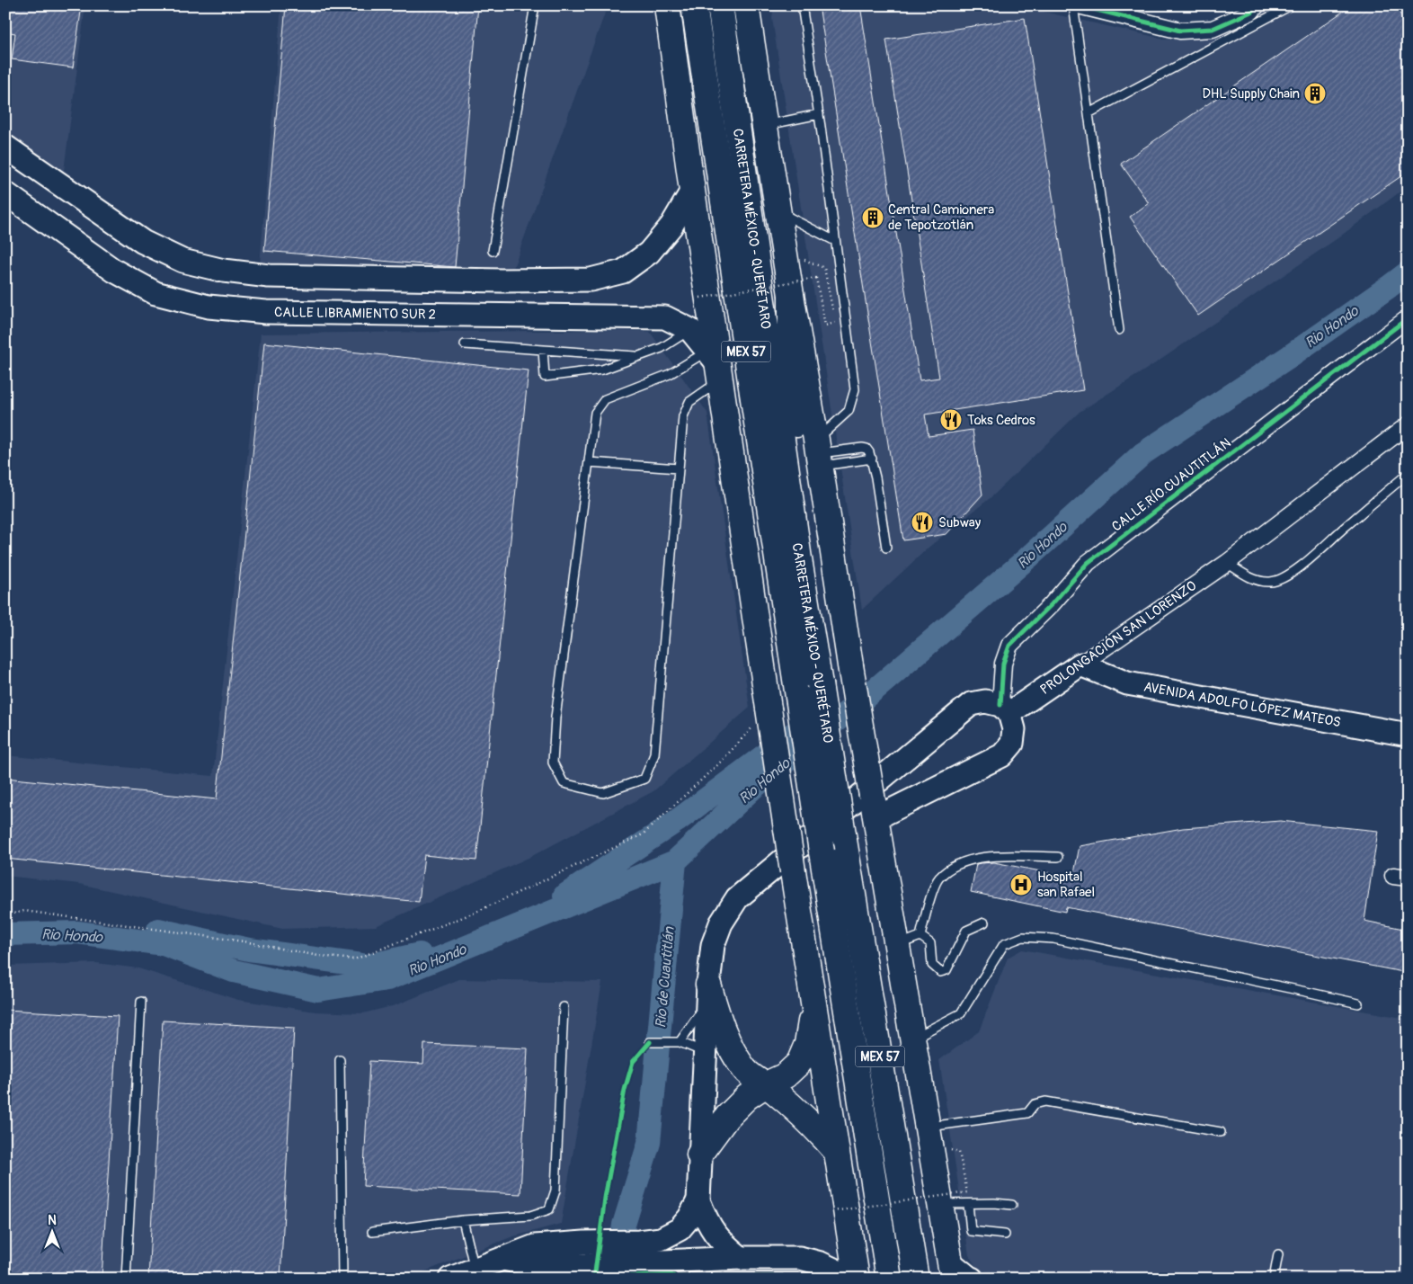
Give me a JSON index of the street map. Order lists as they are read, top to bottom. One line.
{"streets":{"main road":["CARRETERA MÉXICO - QUERÉTARO","CALLE LIBRAMIENTO SUR 2","MEX 57","PROLONGACIÓN SAN LORENZO","AVENIDA ADOLFO LÓPEZ MATEOS"],"street":["CALLE RÍO CUAUTITLÁN"]},"crossings":[["CALLE RÍO CUAUTITLÁN","PROLONGACIÓN SAN LORENZO"],["PROLONGACIÓN SAN LORENZO","AVENIDA ADOLFO LÓPEZ MATEOS"]],"water":["Rio Hondo","Rio de Cuautitlán"],"places":{"building":["DHL Supply Chain","Central Camionera de Tepotzotlán"],"restaurant":["Toks Cedros","Subway"],"hospital":["Hospital san Rafael"]},"north":"top"}
